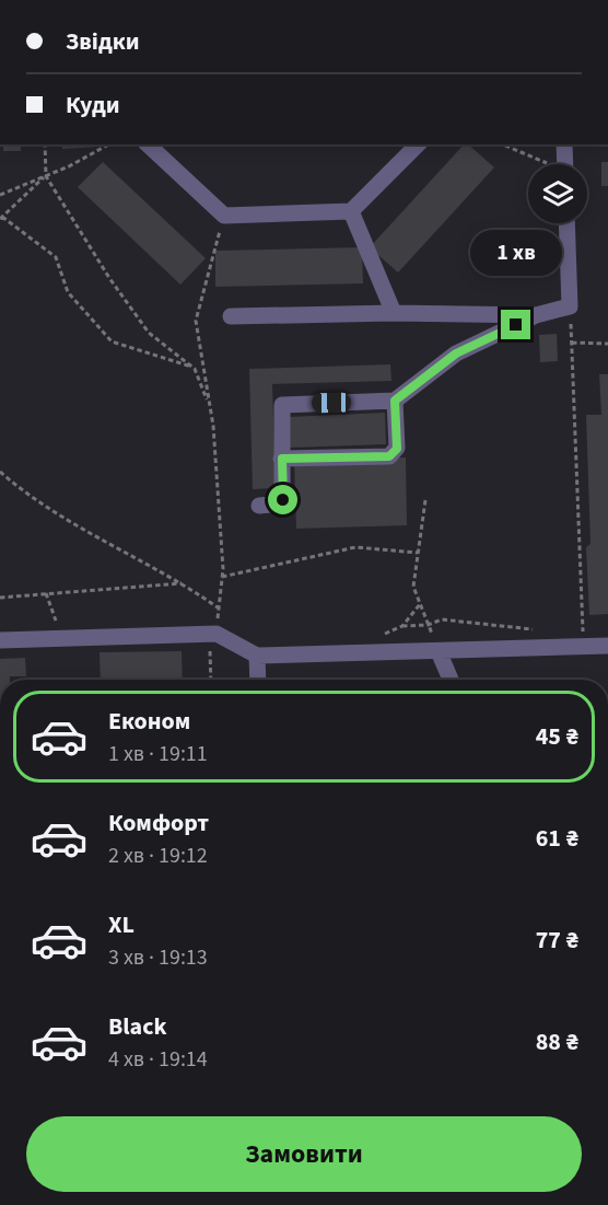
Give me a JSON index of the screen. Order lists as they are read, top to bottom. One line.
{"page":{"banner":["Звідки","Куди"],"bubble":"1 хв","list":[{"name":"Економ","note":"1 хв · 19:11","value":"45 ₴"},{"name":"Комфорт","note":"2 хв · 19:12","value":"61 ₴"},{"name":"XL","note":"3 хв · 19:13","value":"77 ₴"},{"name":"Black","note":"4 хв · 19:14","value":"88 ₴"}],"buttons":"Замовити"}}
